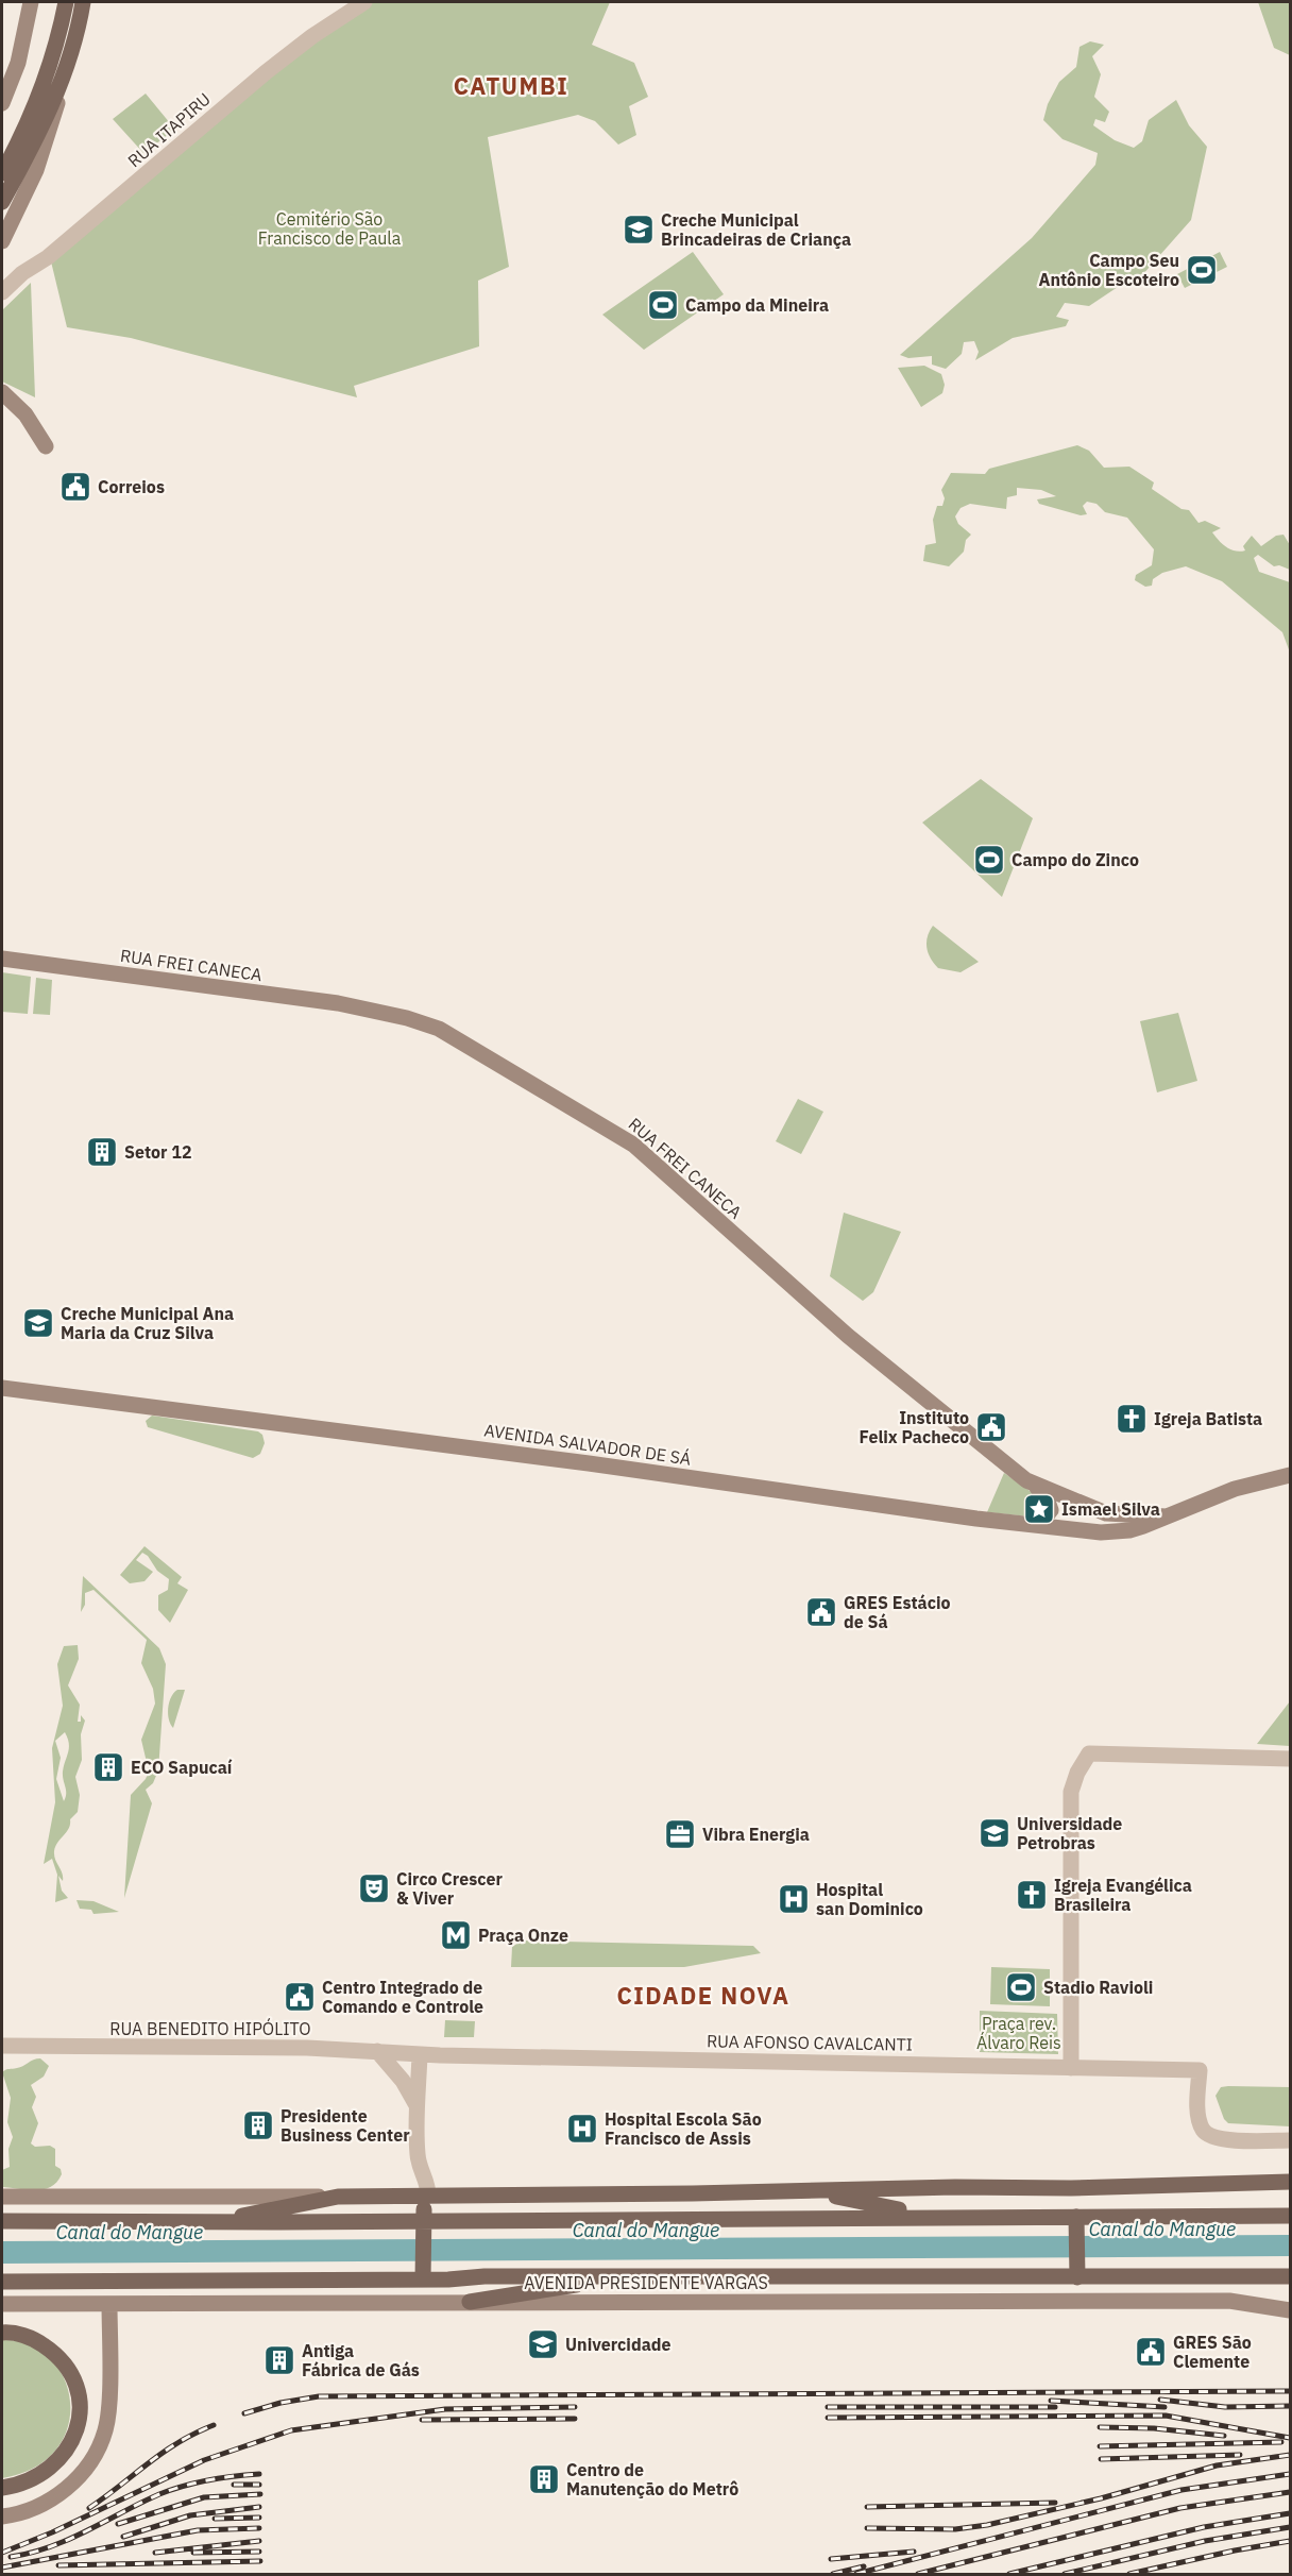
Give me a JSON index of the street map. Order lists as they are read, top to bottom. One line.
{"streets":{"main road":["RUA FREI CANECA","AVENIDA SALVADOR DE SÁ","AVENIDA PRESIDENTE VARGAS"],"street":["RUA ITAPIRU","RUA BENEDITO HIPÓLITO","RUA AFONSO CAVALCANTI"]},"crossings":[["RUA FREI CANECA","AVENIDA SALVADOR DE SÁ"],["RUA BENEDITO HIPÓLITO","RUA AFONSO CAVALCANTI"]],"districts":["CATUMBI","CIDADE NOVA"],"water":["Canal do Mangue"],"parks":["Cemitério São Francisco de Paula","Praça rev. Álvaro Reis"],"places":{"school or university":["Creche Municipal Brincadeiras de Criança","Creche Municipal Ana Maria da Cruz Silva","Universidade Petrobras","Univercidade"],"sports":["Campo Seu Antônio Escoteiro","Campo da Mineira","Campo do Zinco","Stadio Ravioli"],"public building":["Correios","Instituto Felix Pacheco","GRES Estácio de Sá","Centro Integrado de Comando e Controle","GRES São Clemente"],"building":["Setor 12","ECO Sapucaí","Presidente Business Center","Antiga Fábrica de Gás","Centro de Manutenção do Metrô"],"church":["Igreja Batista","Igreja Evangélica Brasileira"],"place":["Ismael Silva"],"office":["Vibra Energia"],"theatre":["Circo Crescer & Viver"],"hospital":["Hospital san Dominico","Hospital Escola São Francisco de Assis"],"metro station":["Praça Onze"]}}
